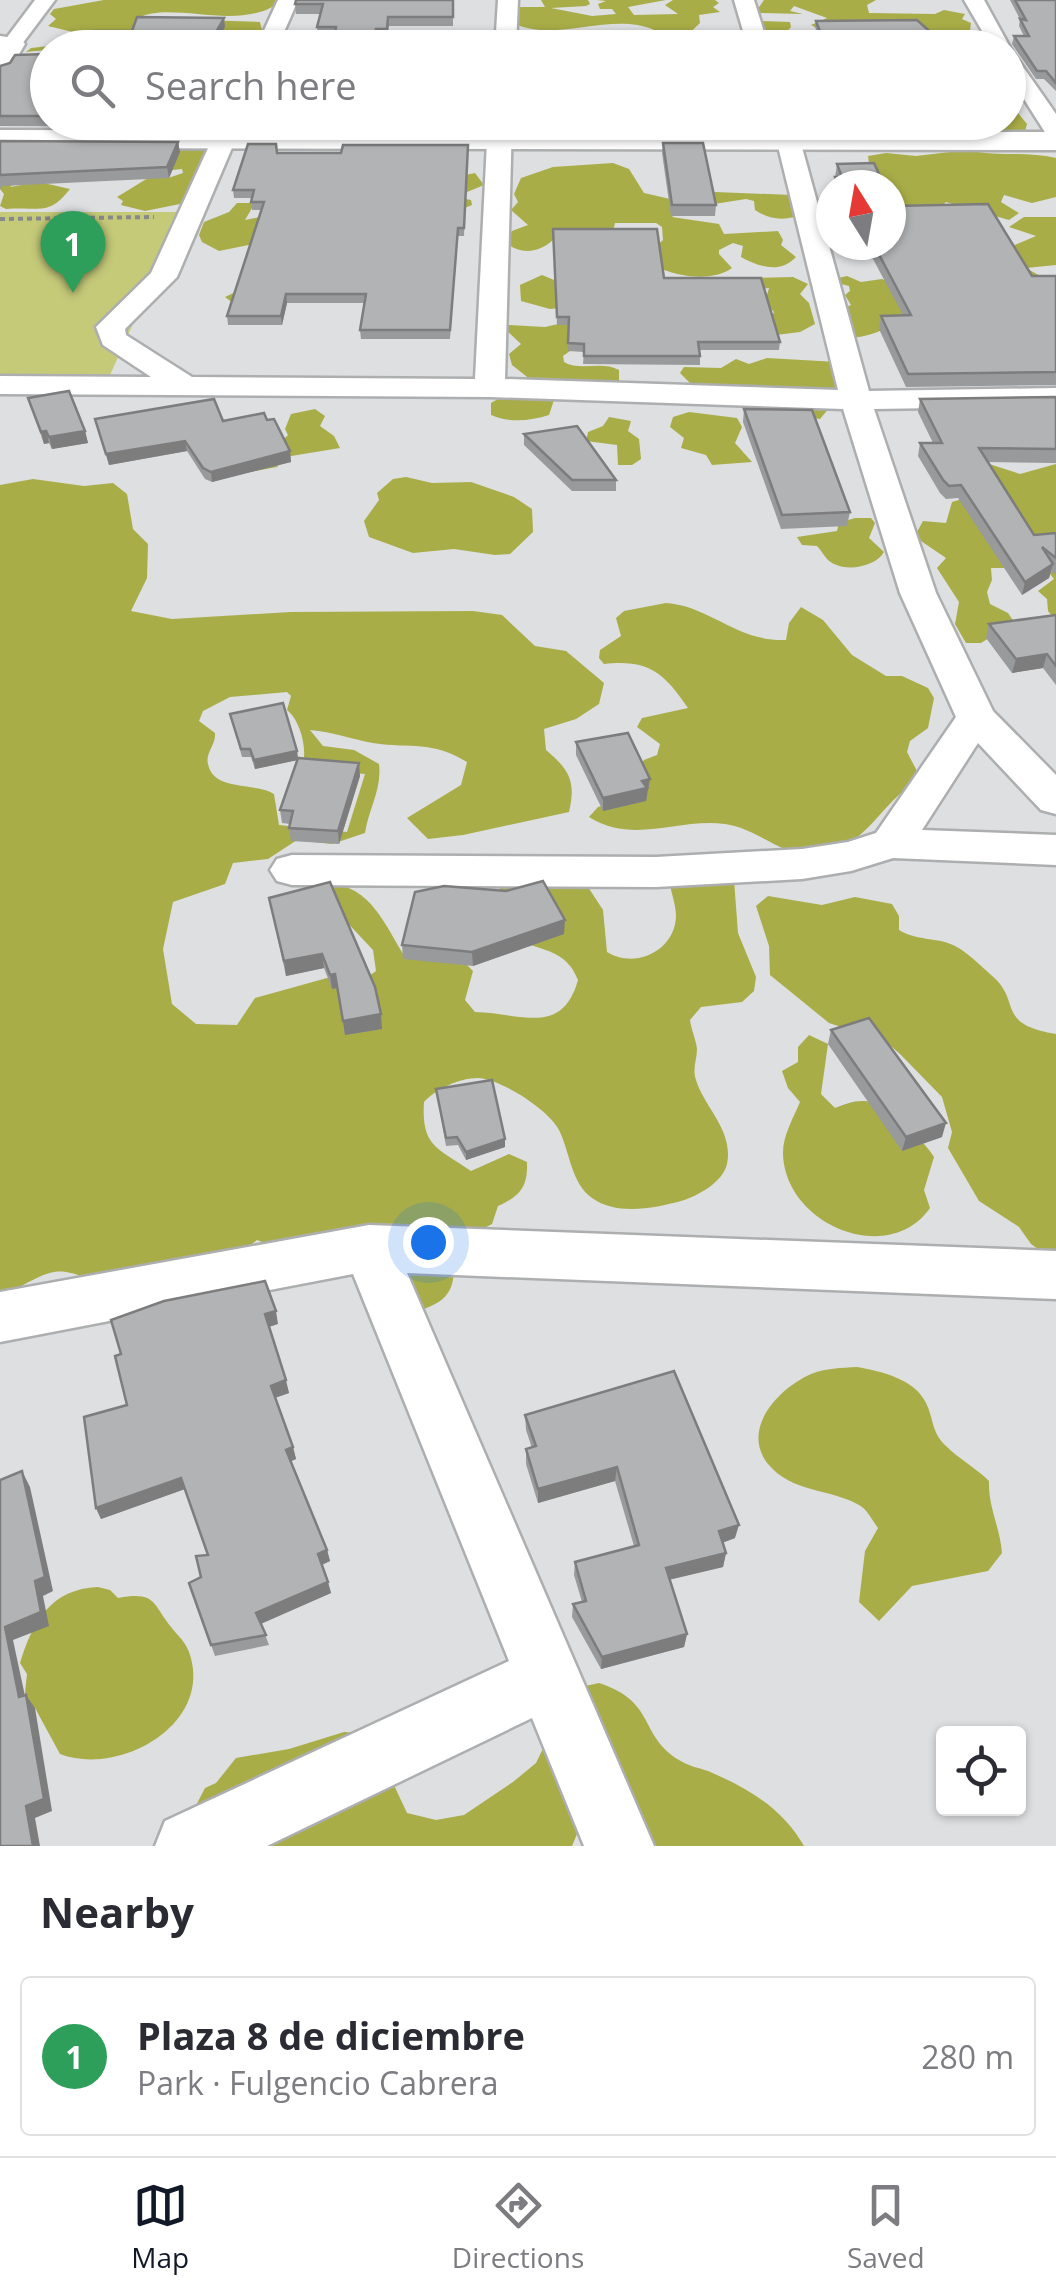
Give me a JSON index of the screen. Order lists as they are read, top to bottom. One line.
{"north":"top","page":{"search":"Search here","pins":"1","heading":"Nearby","list":[{"mark":"1","name":"Plaza 8 de diciembre","note":"Park · Fulgencio Cabrera","value":"280 m"}],"nav":["Map","Directions","Saved"]}}
